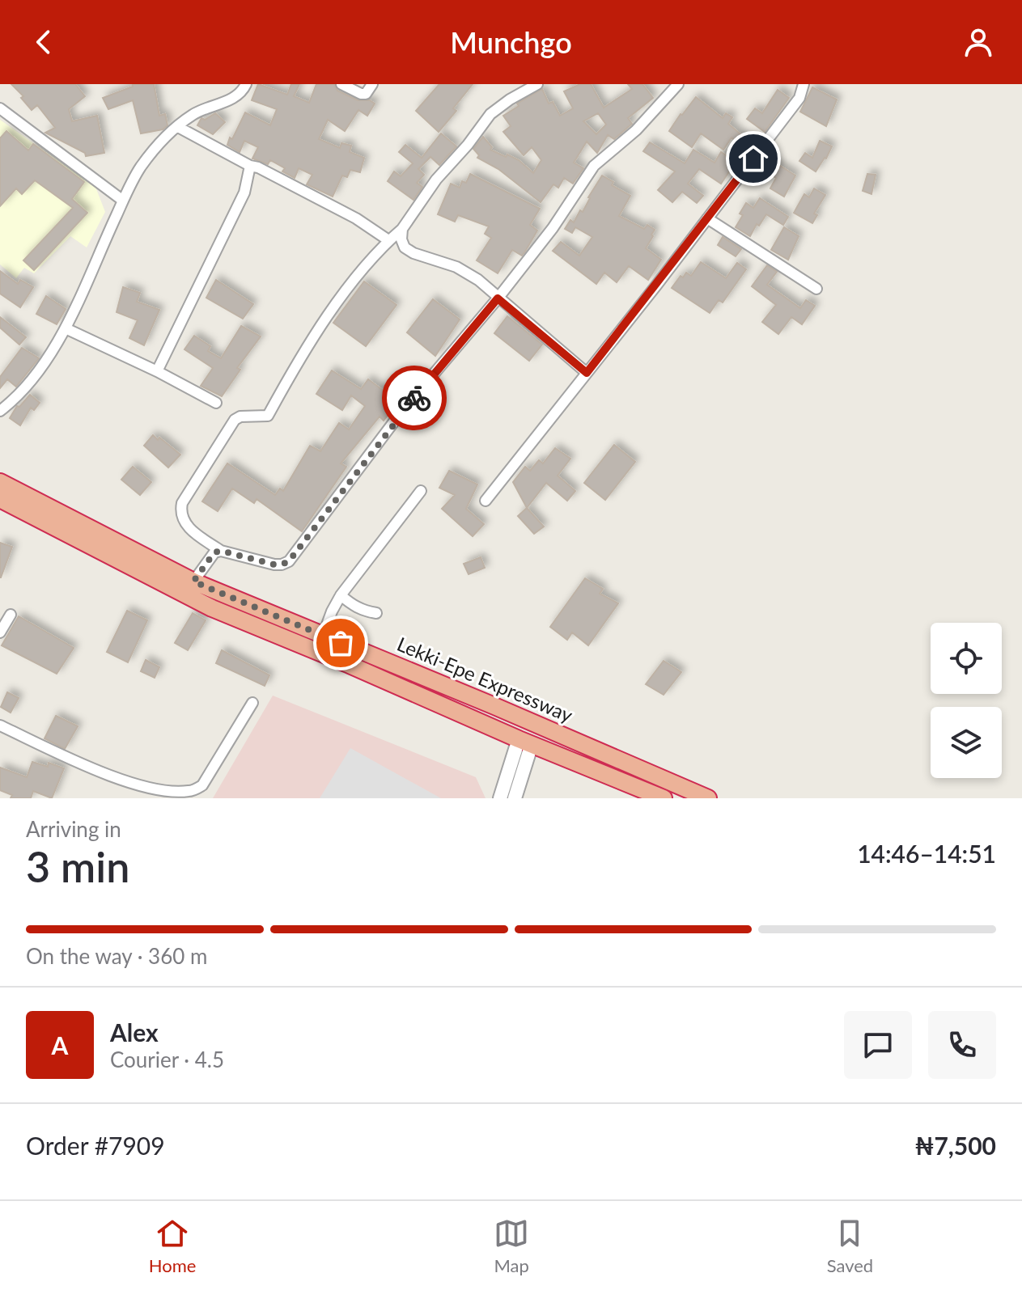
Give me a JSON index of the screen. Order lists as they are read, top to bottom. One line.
{"streets":{"highway":["Lekki-Epe Expressway"]},"page":{"header":"Munchgo","heading":["3 min","Arriving in","14:46–14:51"],"panel":["Alex","Courier · 4.5","Order #7909","₦7,500"],"bar":"On the way · 360 m","round":"A","tabs":["Home","Map","Saved"]}}
